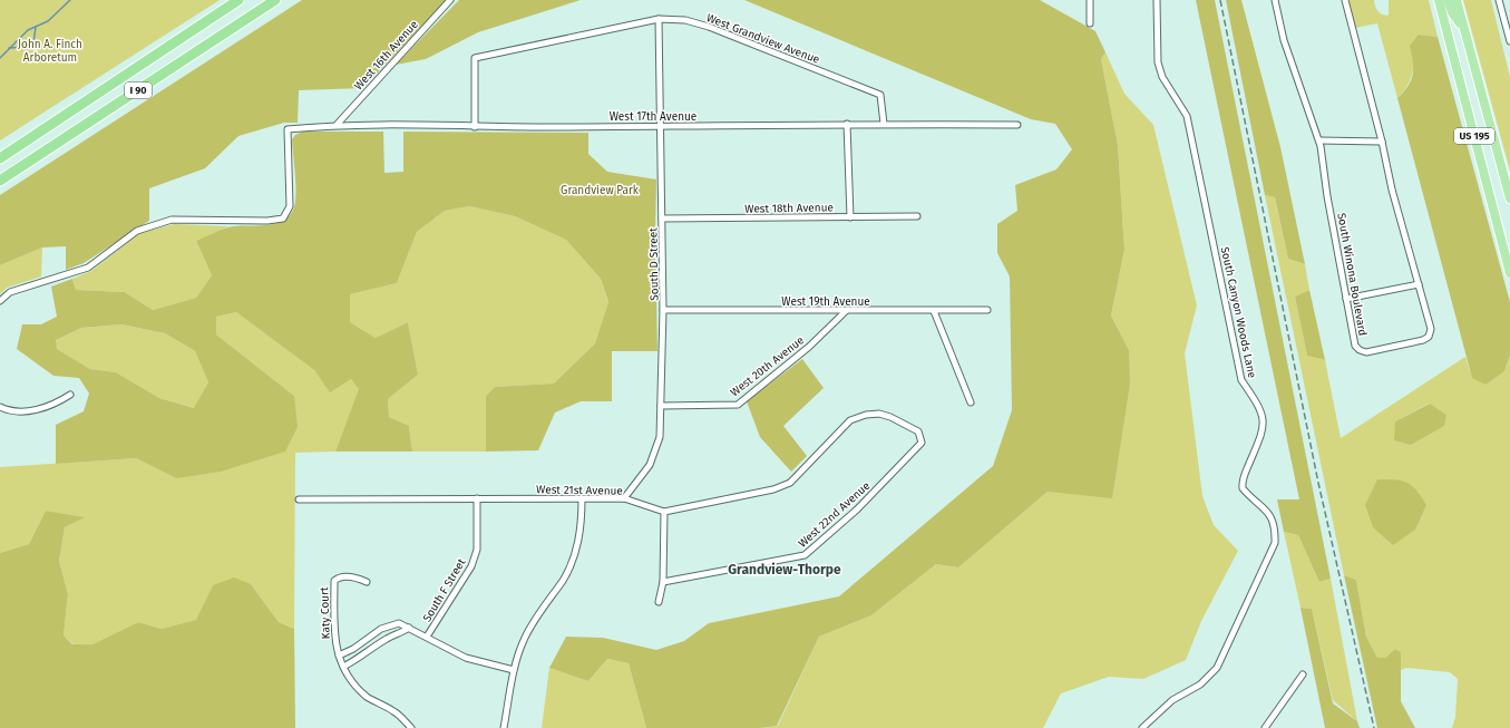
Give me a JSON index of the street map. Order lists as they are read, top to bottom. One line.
{"streets":{"highway":["I 90","US 195"],"street":["West Grandview Avenue","West 16th Avenue","West 17th Avenue","West 18th Avenue","South D Street","South Winona Boulevard","West 19th Avenue","South Canyon Woods Lane","West 20th Avenue","West 21st Avenue","West 22nd Avenue","South F Street","Katy Court"]},"crossings":[["West Grandview Avenue","West 17th Avenue"],["West Grandview Avenue","South D Street"],["West 16th Avenue","West 17th Avenue"],["West 17th Avenue","South D Street"],["West 18th Avenue","South D Street"],["South D Street","West 19th Avenue"],["South D Street","West 20th Avenue"],["South D Street","West 21st Avenue"],["West 19th Avenue","West 20th Avenue"],["West 21st Avenue","West 22nd Avenue"],["West 21st Avenue","South F Street"]],"districts":["Grandview-Thorpe"],"parks":["John A. Finch Arboretum","Grandview Park"]}
